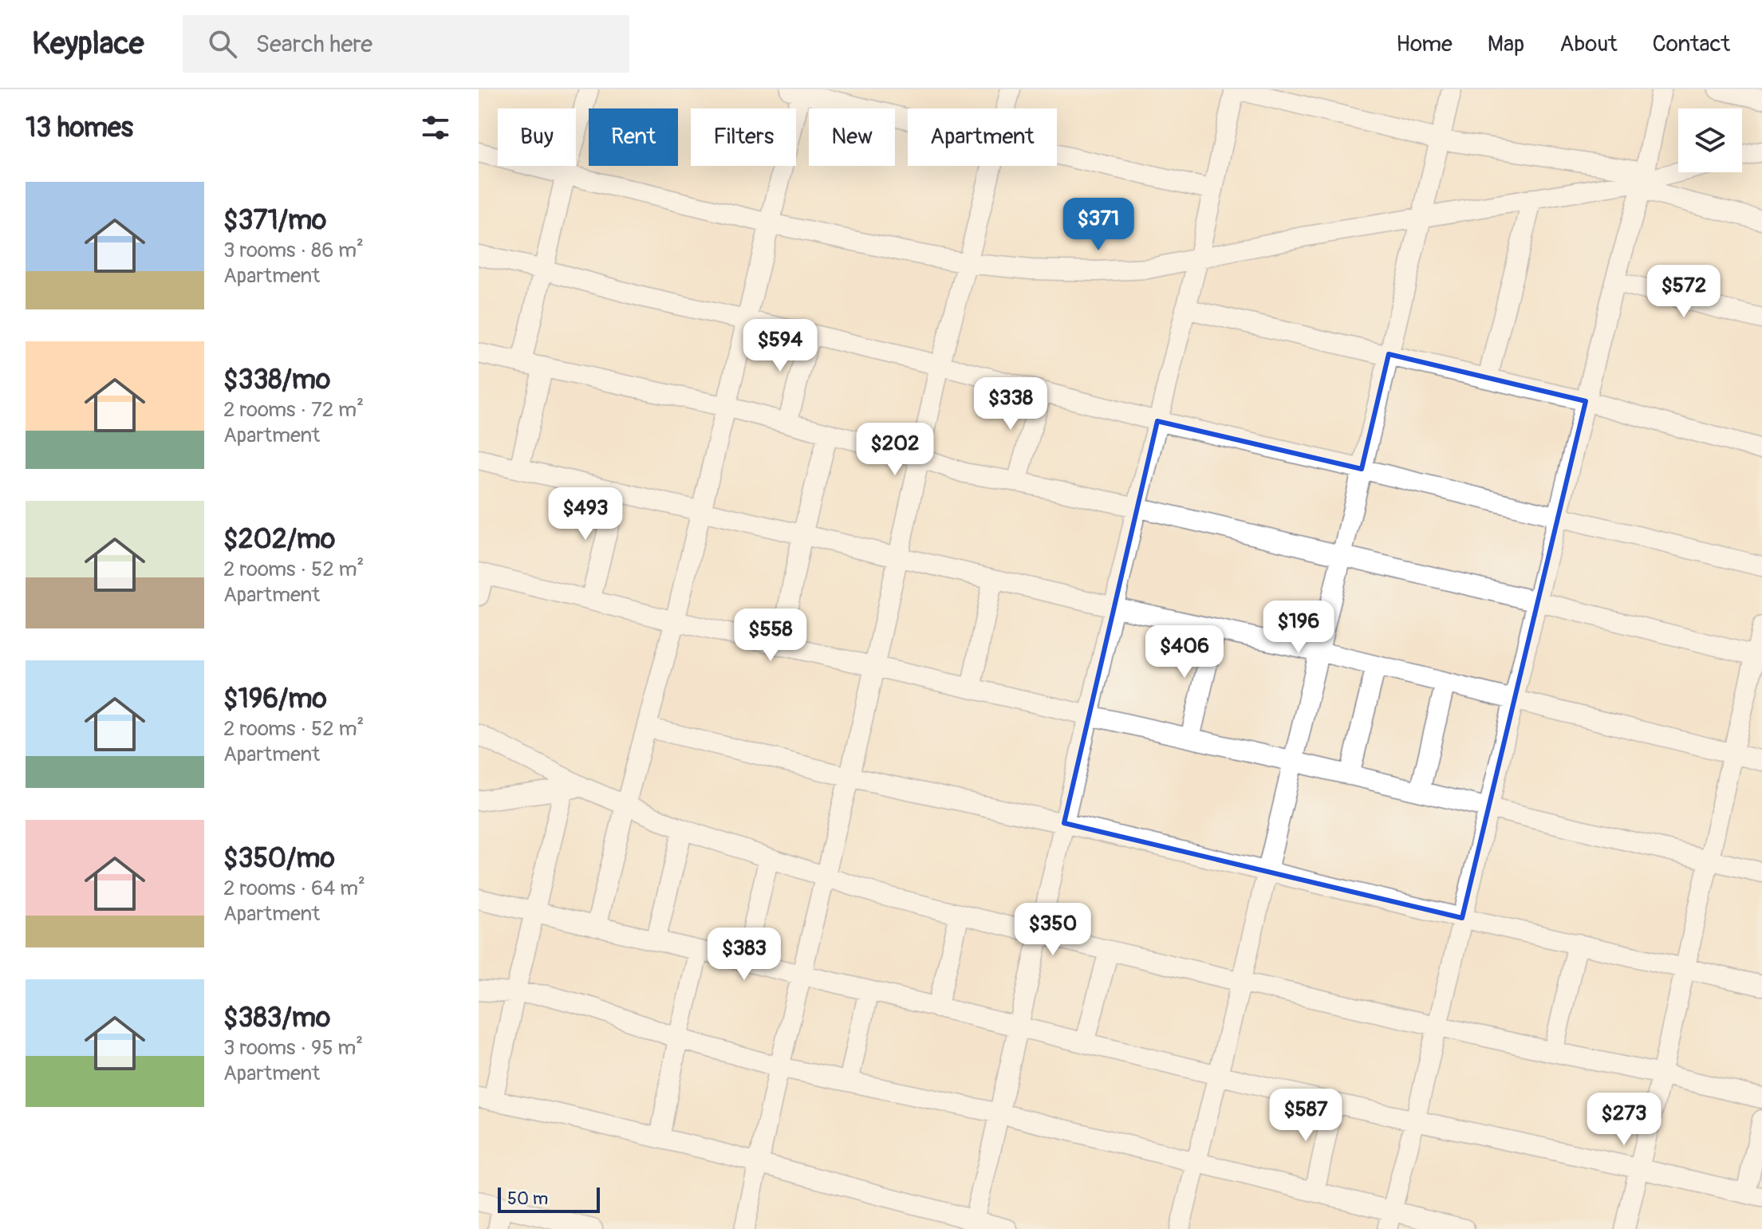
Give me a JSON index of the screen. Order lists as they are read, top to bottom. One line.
{"scale_bar":"50 m","page":{"header":"Keyplace","search":"Search here","nav":["Home","Map","About","Contact"],"heading":"13 homes","chip":["Buy","Rent","Filters","New","Apartment"],"list":[{"name":"$371/mo","note":"3 rooms · 86 m² · Apartment"},{"name":"$338/mo","note":"2 rooms · 72 m² · Apartment"},{"name":"$202/mo","note":"2 rooms · 52 m² · Apartment"},{"name":"$196/mo","note":"2 rooms · 52 m² · Apartment"},{"name":"$350/mo","note":"2 rooms · 64 m² · Apartment"},{"name":"$383/mo","note":"3 rooms · 95 m² · Apartment"}],"price":["$371","$572","$594","$338","$202","$493","$196","$558","$406","$350","$383","$587","$273"],"scale":"50 m"}}
